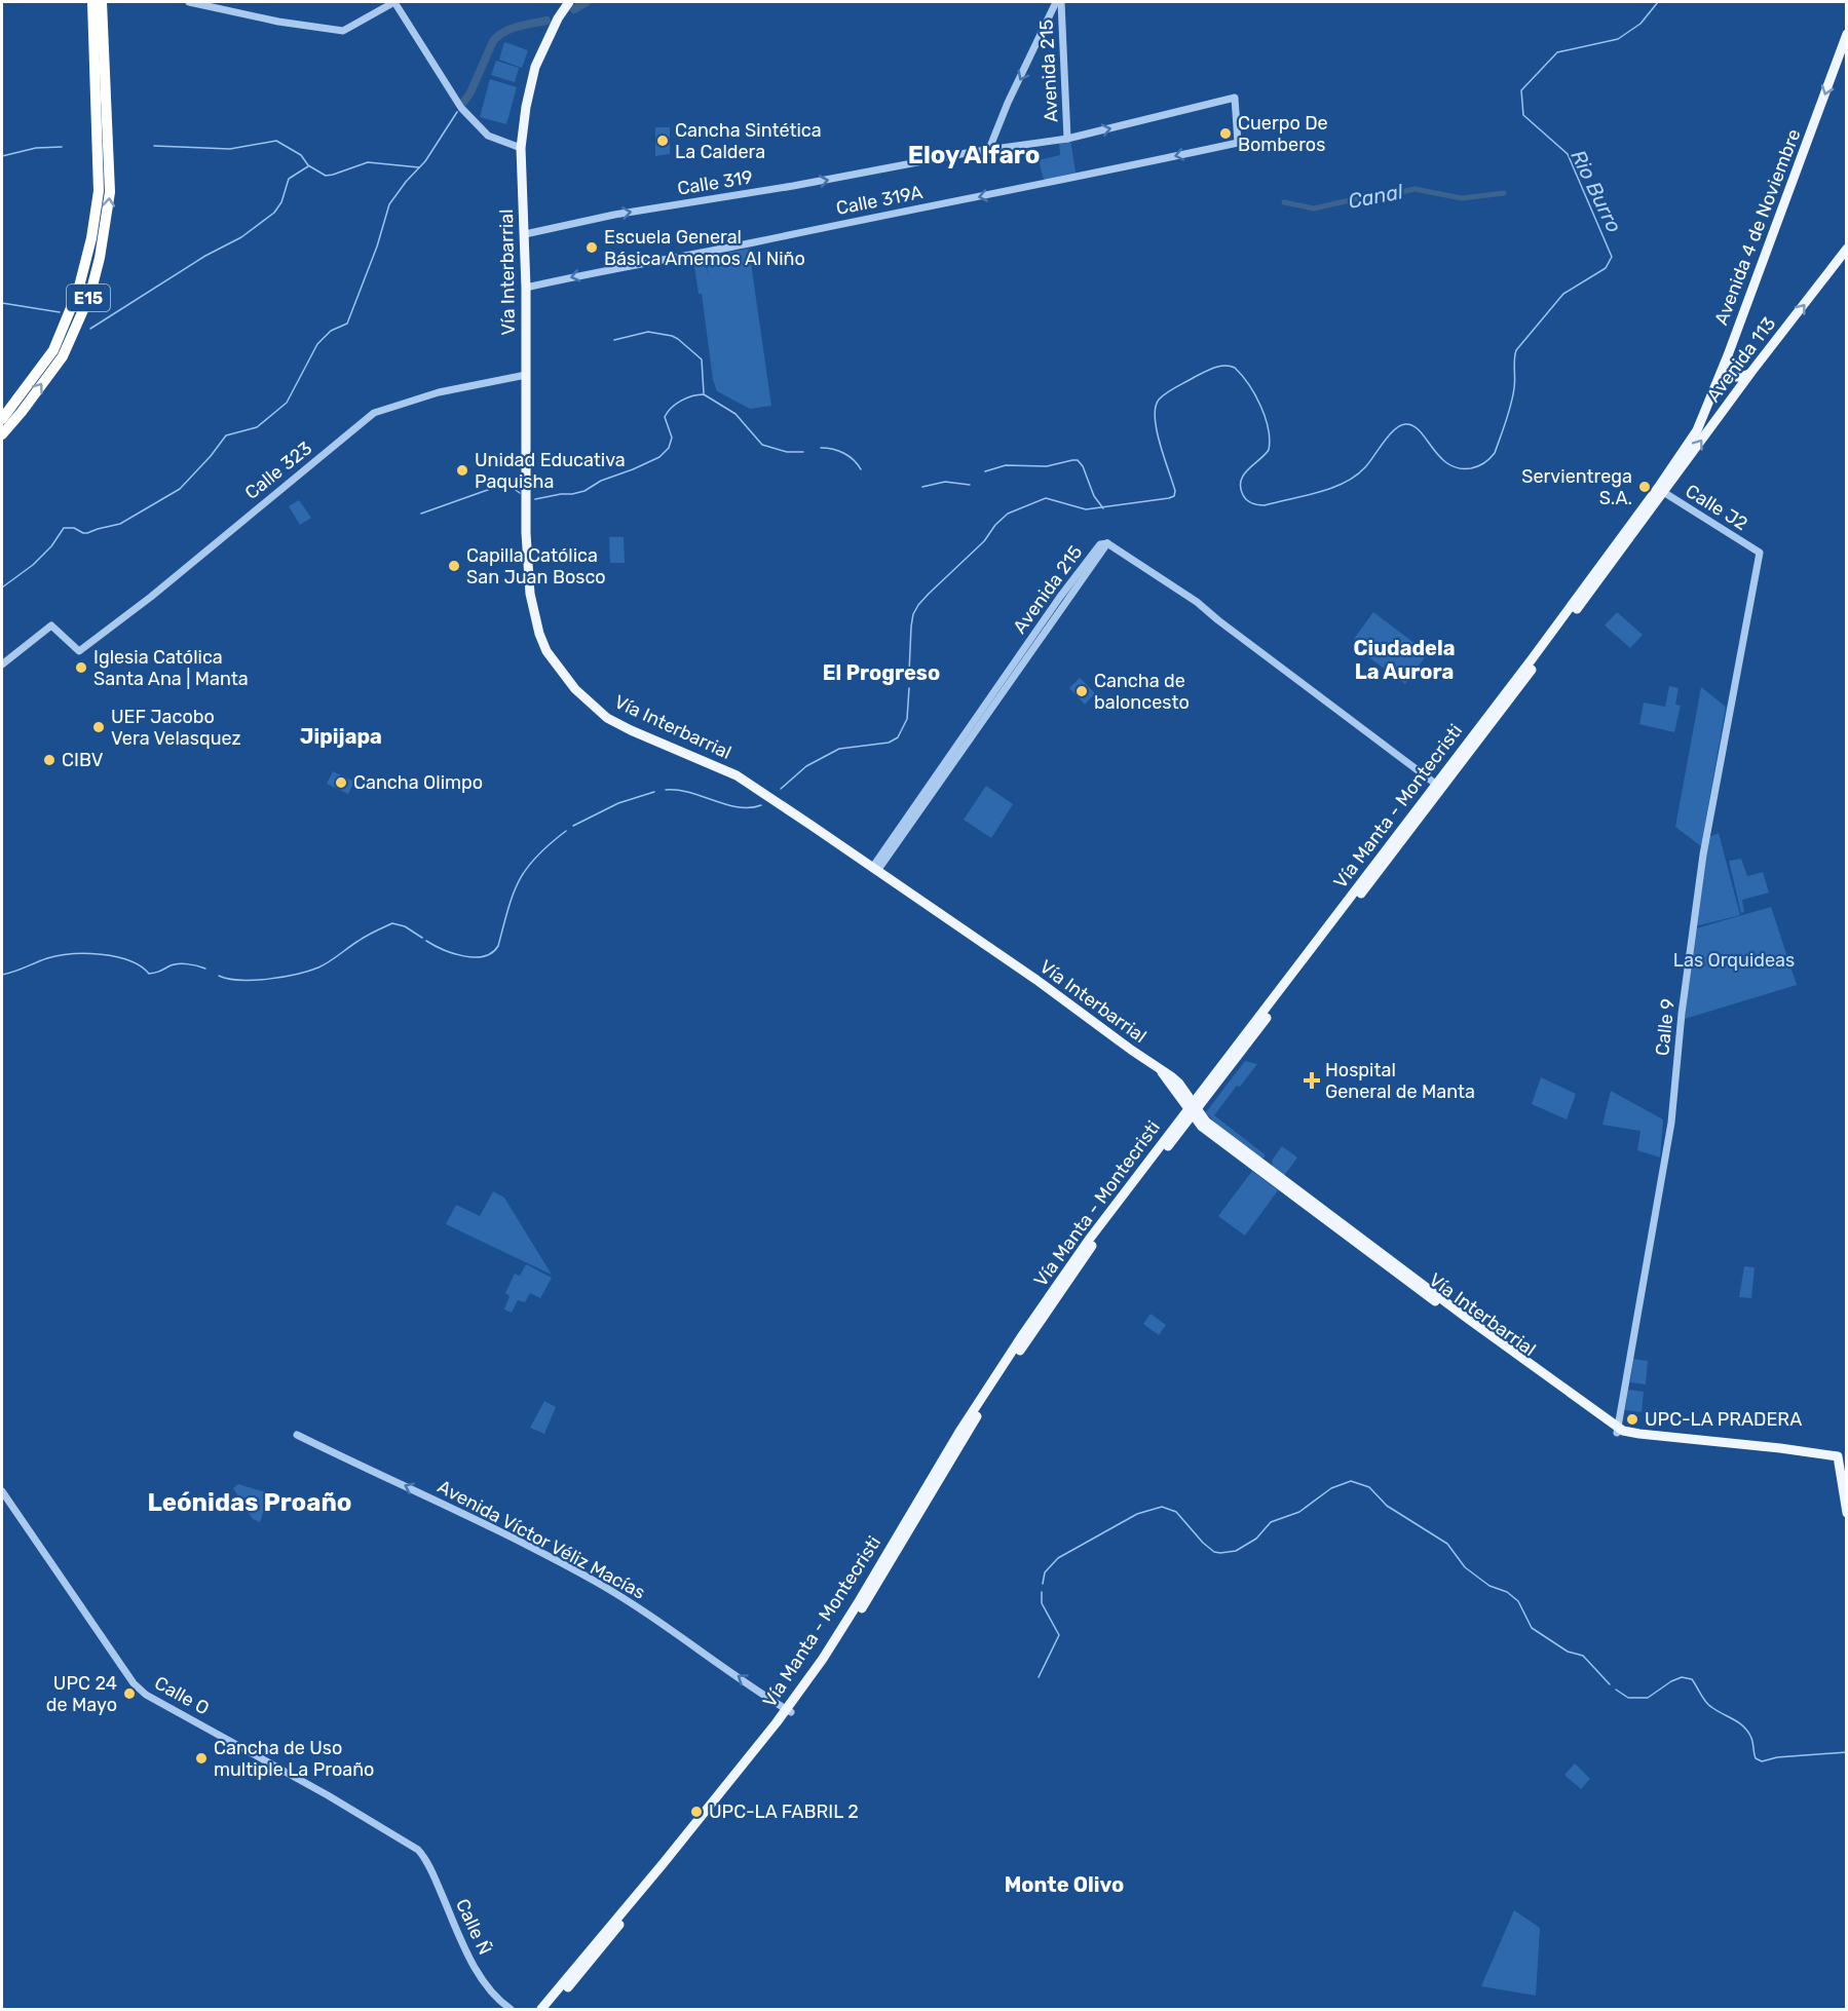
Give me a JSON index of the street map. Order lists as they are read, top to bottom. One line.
{"streets":{"highway":["E15"],"main road":["Avenida 4 de Noviembre","Vía Interbarrial","Avenida 113","Vía Manta - Montecristi"],"street":["Avenida 215","Calle 319","Calle 319A","Calle 323","Calle J2","Calle 9","Avenida Víctor Véliz Macías","Calle O","Calle Ñ"]},"crossings":[["Avenida 215","Calle 319"],["Avenida 215","Vía Interbarrial"],["Avenida 215","Vía Manta - Montecristi"],["Calle 319","Calle 319A"],["Calle 319","Vía Interbarrial"],["Calle 319A","Vía Interbarrial"],["Avenida 4 de Noviembre","Vía Manta - Montecristi"],["Vía Interbarrial","Calle 323"],["Vía Interbarrial","Vía Manta - Montecristi"],["Vía Interbarrial","Calle 9"],["Avenida 113","Calle J2"],["Avenida 113","Vía Manta - Montecristi"],["Calle J2","Vía Manta - Montecristi"],["Calle J2","Calle 9"],["Vía Manta - Montecristi","Avenida Víctor Véliz Macías"],["Calle O","Calle Ñ"]],"one_way":["Calle 319","Calle 319A","Avenida 4 de Noviembre","Avenida 113","Avenida Víctor Véliz Macías"],"districts":["Eloy Alfaro","Ciudadela La Aurora","El Progreso","Jipijapa","Leónidas Proaño","Monte Olivo"],"water":["Rio Burro","Canal"],"parks":["Las Orquideas"],"places":{"other":["Cuerpo De Bomberos","Cancha Sintética La Caldera","Escuela General Básica Amemos Al Niño","Unidad Educativa Paquisha","Servientrega S.A.","Capilla Católica San Juan Bosco","Iglesia Católica Santa Ana | Manta","Cancha de baloncesto","UEF Jacobo Vera Velasquez","CIBV","Cancha Olimpo","UPC-LA PRADERA","UPC 24 de Mayo","Cancha de Uso multiple La Proaño","UPC-LA FABRIL 2"],"health":["Hospital General de Manta"]}}
